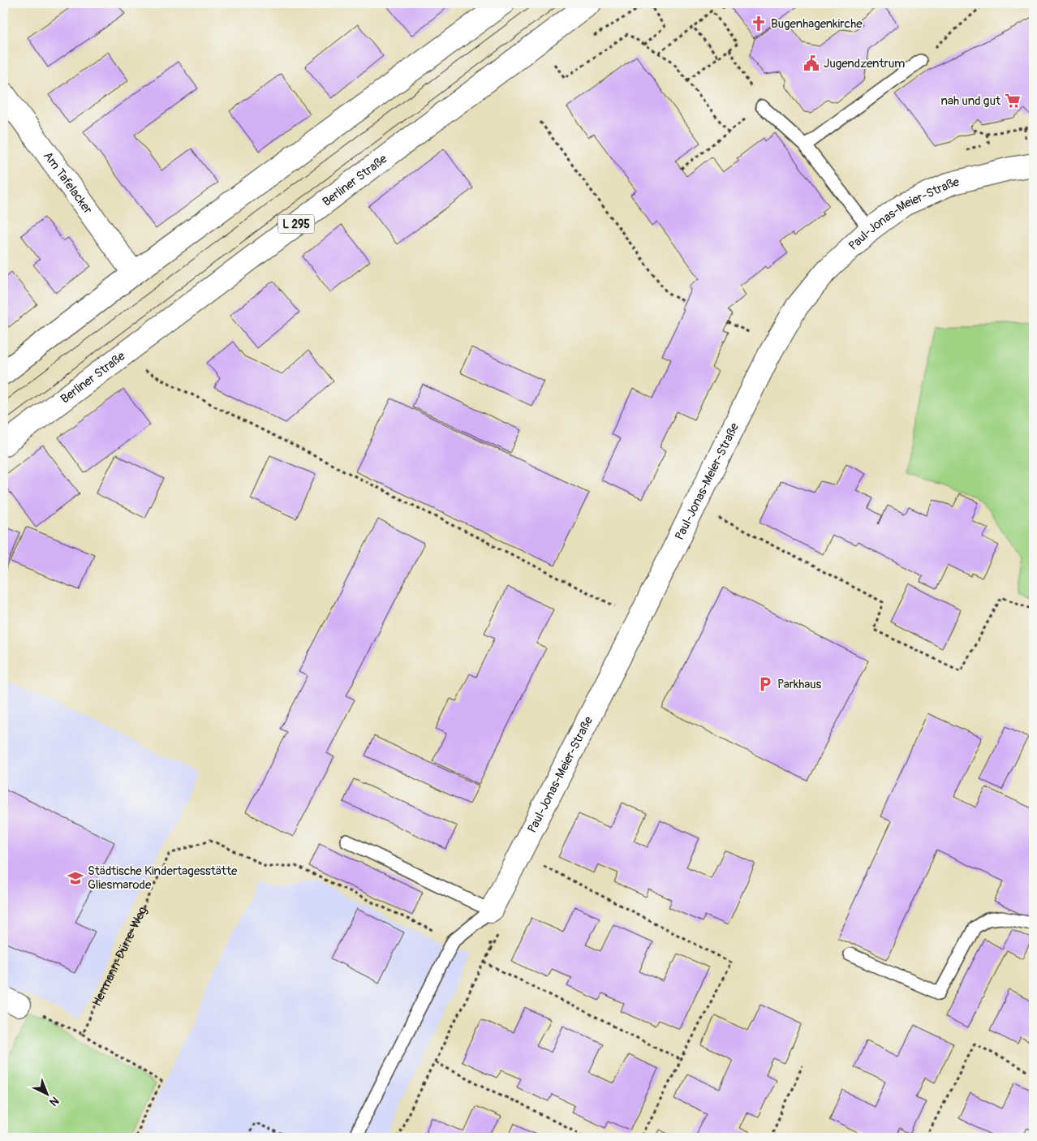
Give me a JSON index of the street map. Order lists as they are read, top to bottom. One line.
{"streets":{"main road":["Berliner Straße","Am Tafelacker","Paul-Jonas-Meier-Straße","L 295"],"path":["Hermann-Dürre-Weg"]},"places":{"church":["Bugenhagenkirche"],"public building":["Jugendzentrum"],"supermarket":["nah und gut"],"parking":["Parkhaus"],"school or university":["Städtische Kindertagesstätte Gliesmarode"]},"north":"bottom right"}
